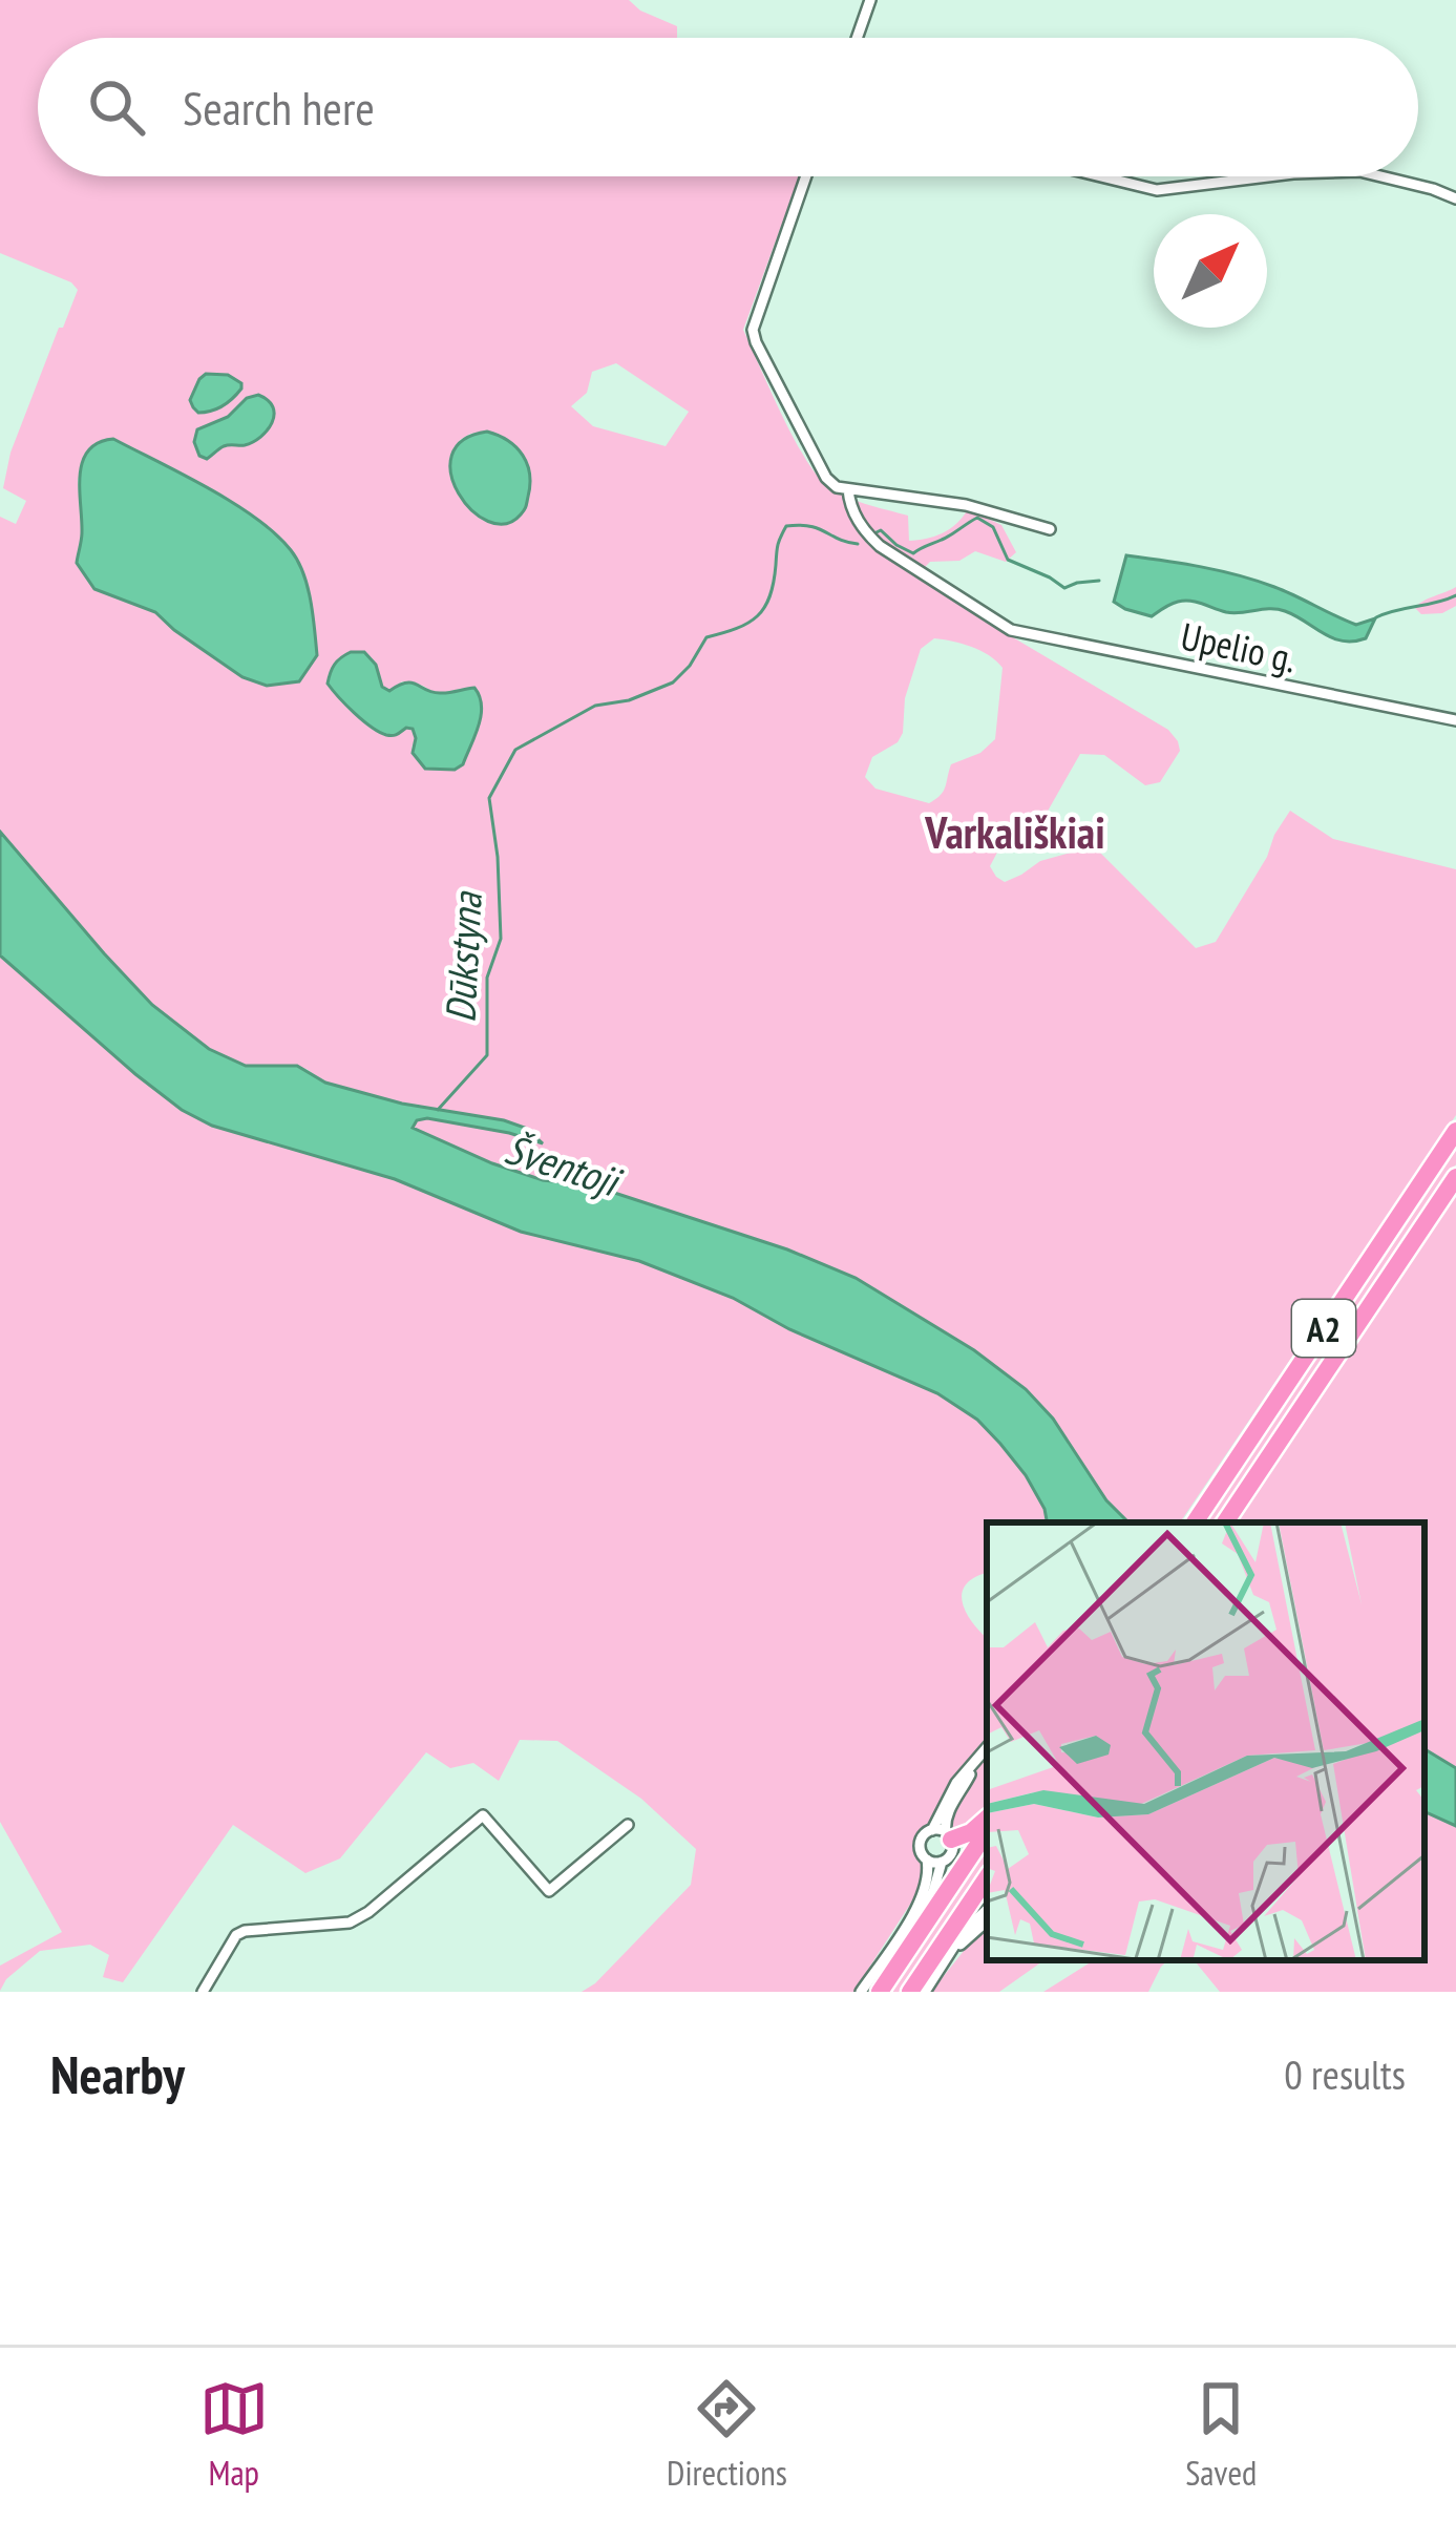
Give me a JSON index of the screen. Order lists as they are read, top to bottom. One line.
{"streets":{"highway":["A2"],"street":["Upelio g."]},"districts":["Varkališkiai"],"water":["Dūkstyna","Šventoji"],"north":"top right","page":{"search":"Search here","heading":["Nearby","0 results"],"nav":["Map","Directions","Saved"]}}
